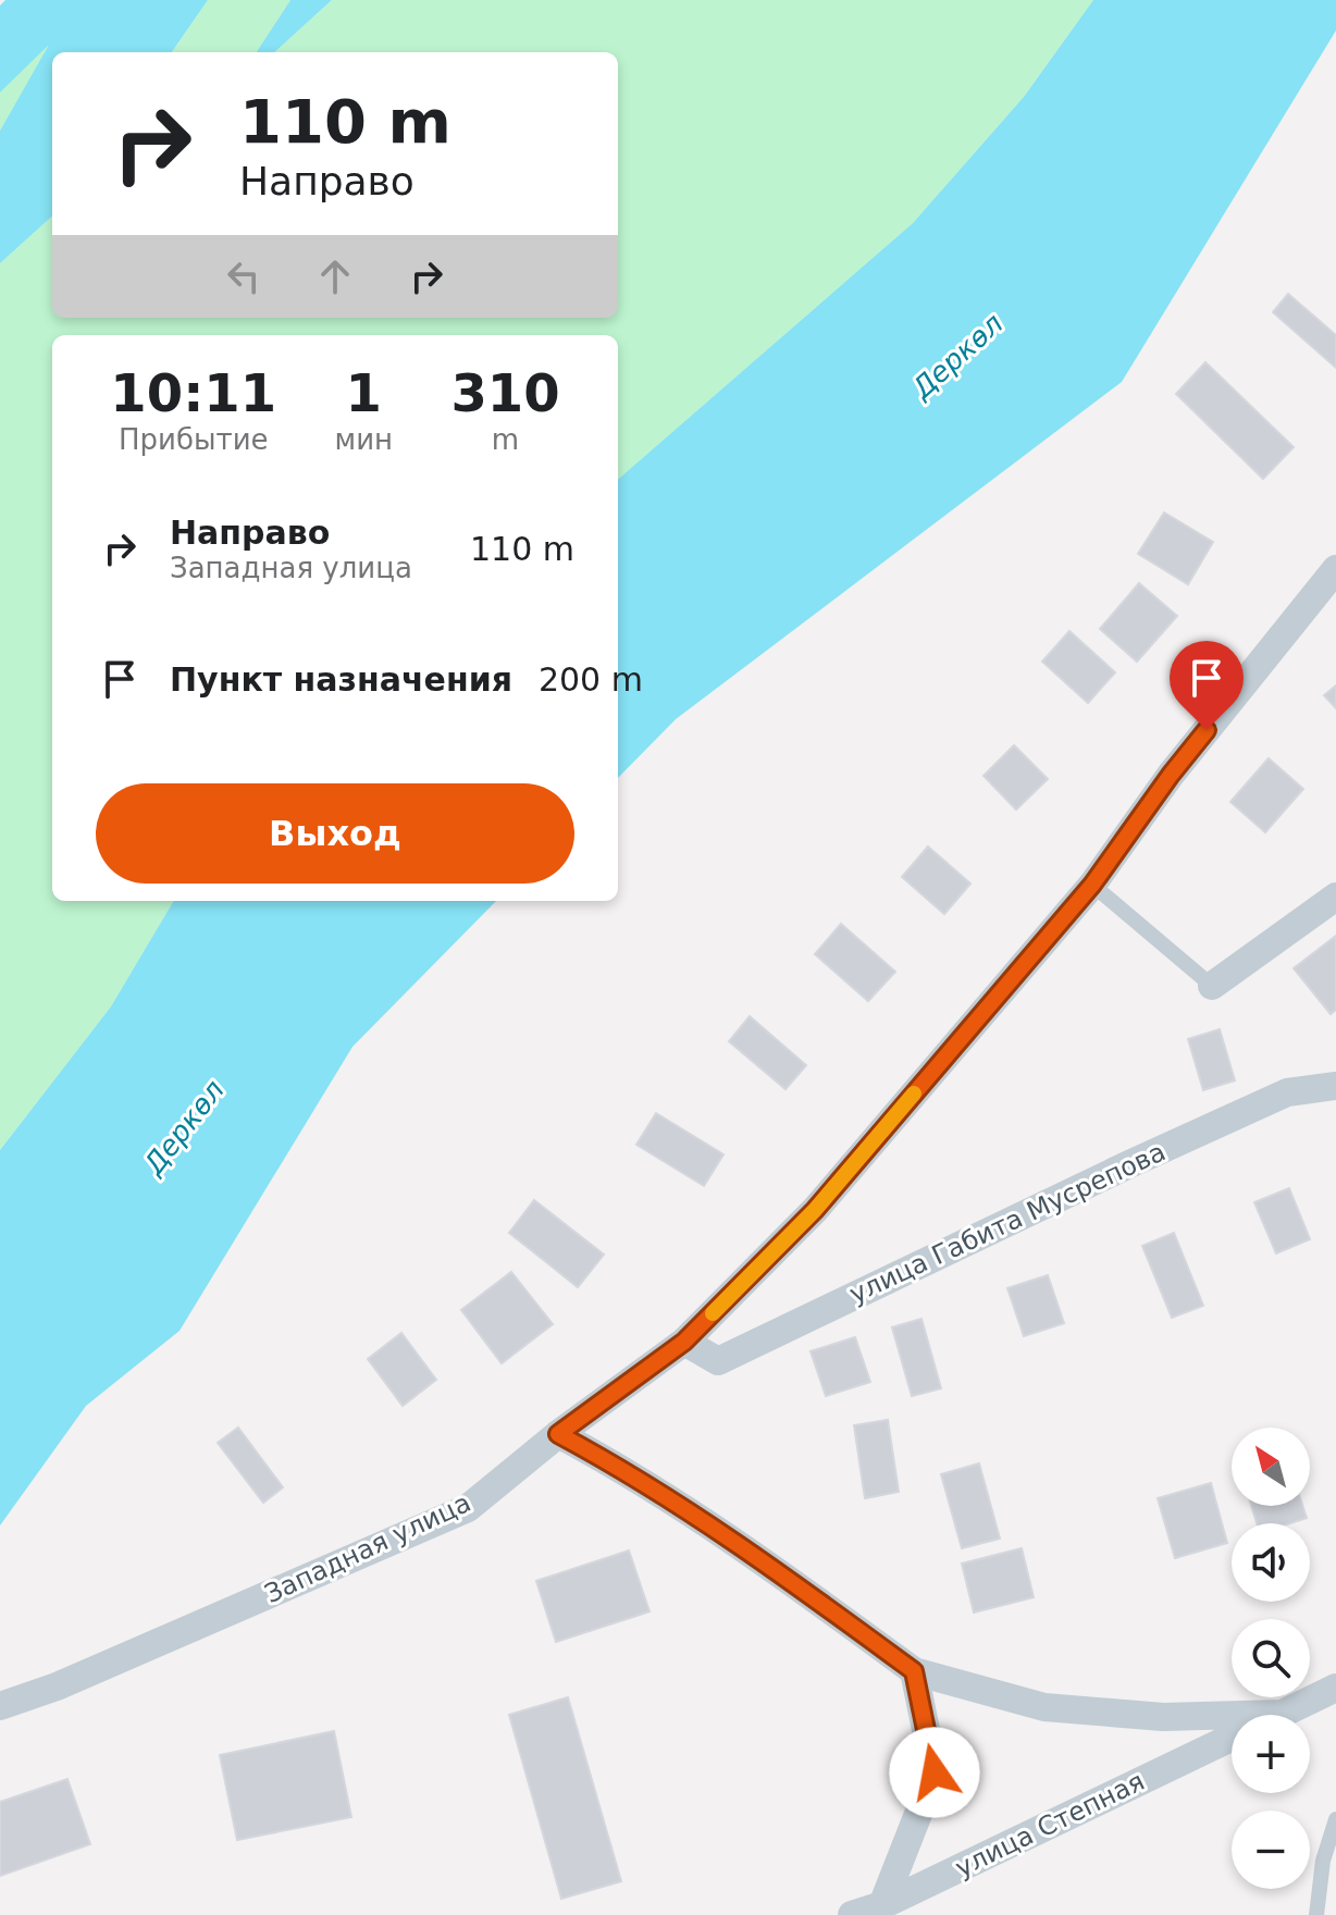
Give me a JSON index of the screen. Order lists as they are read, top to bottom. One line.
{"streets":{"street":["улица Габита Мусрепова","Западная улица","улица Степная"]},"crossings":[["улица Габита Мусрепова","Западная улица"]],"water":["Деркөл"],"north":"top left","page":{"turn":["110 m","Направо"],"eta":["10:11","Прибытие","1","мин","310","m"],"list":[{"name":"Направо","note":"Западная улица","value":"110 m"},{"name":"Пункт назначения","value":"200 m"}],"buttons":"Выход","map_buttons":["+","−"]}}
